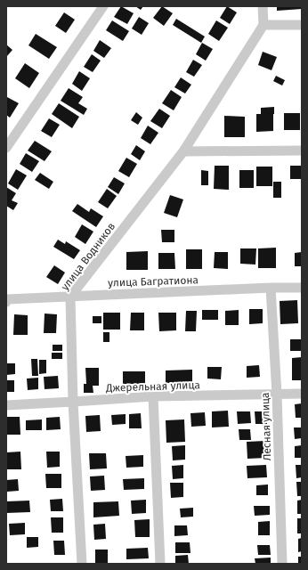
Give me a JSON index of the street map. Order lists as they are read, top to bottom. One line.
{"streets":{"street":["улица Водников","улица Багратиона","Джерельная улица","Лесная улица"]},"crossings":[["улица Водников","улица Багратиона"],["улица Водников","Джерельная улица"],["улица Багратиона","Лесная улица"],["Джерельная улица","Лесная улица"]]}
